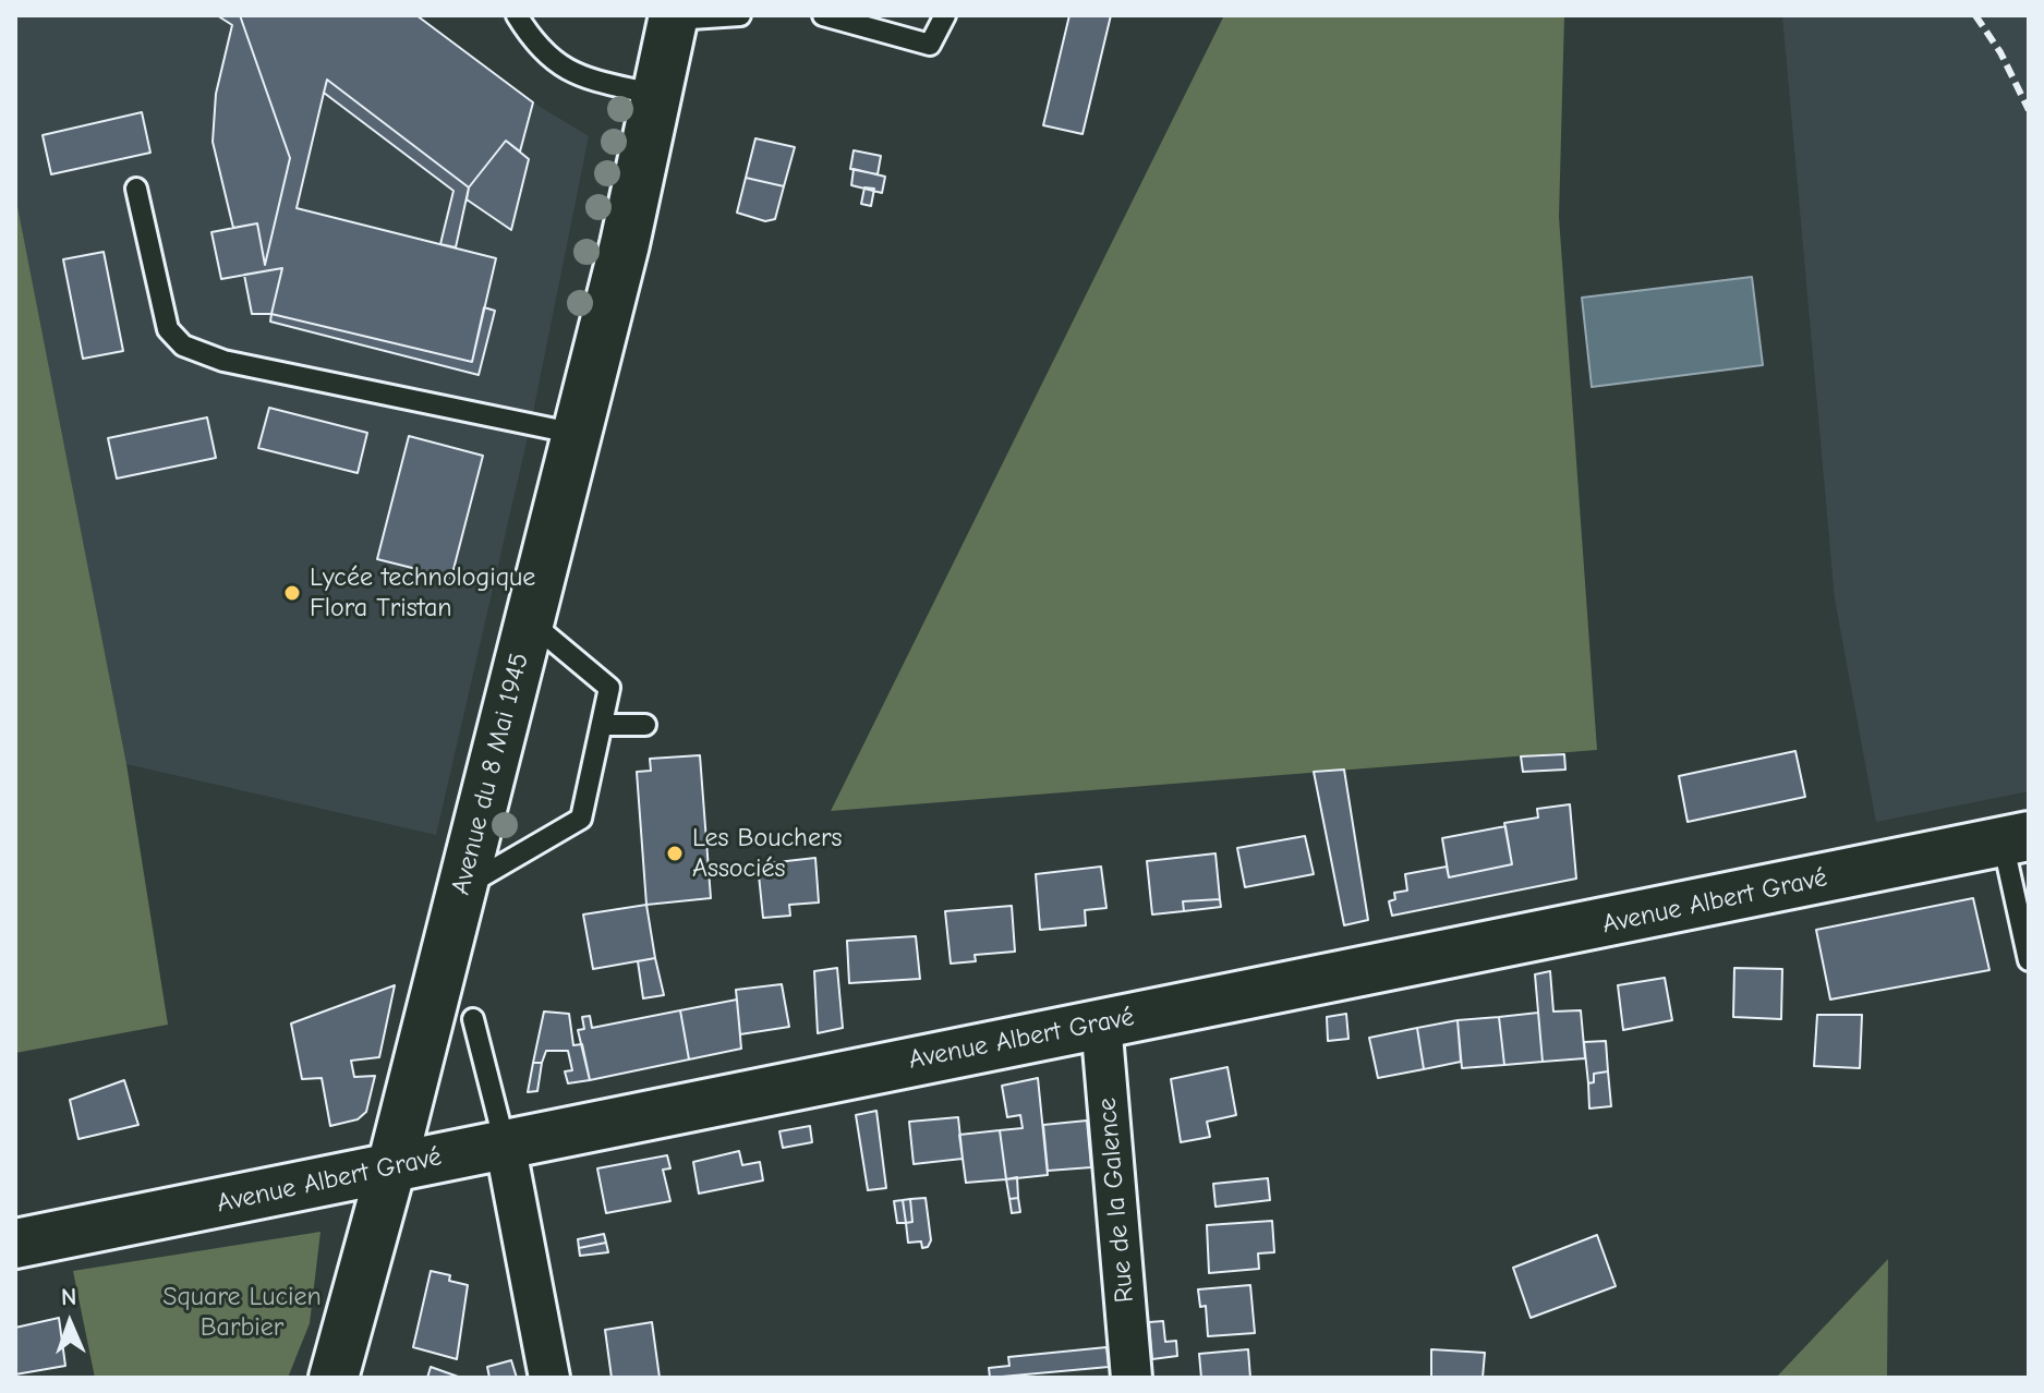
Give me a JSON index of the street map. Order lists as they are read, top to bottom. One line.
{"streets":{"street":["Avenue du 8 Mai 1945","Avenue Albert Gravé","Rue de la Galence"]},"crossings":[["Avenue du 8 Mai 1945","Avenue Albert Gravé"],["Avenue Albert Gravé","Rue de la Galence"]],"parks":["Square Lucien Barbier"],"places":["Lycée technologique Flora Tristan","Les Bouchers Associés"],"north":"top"}
